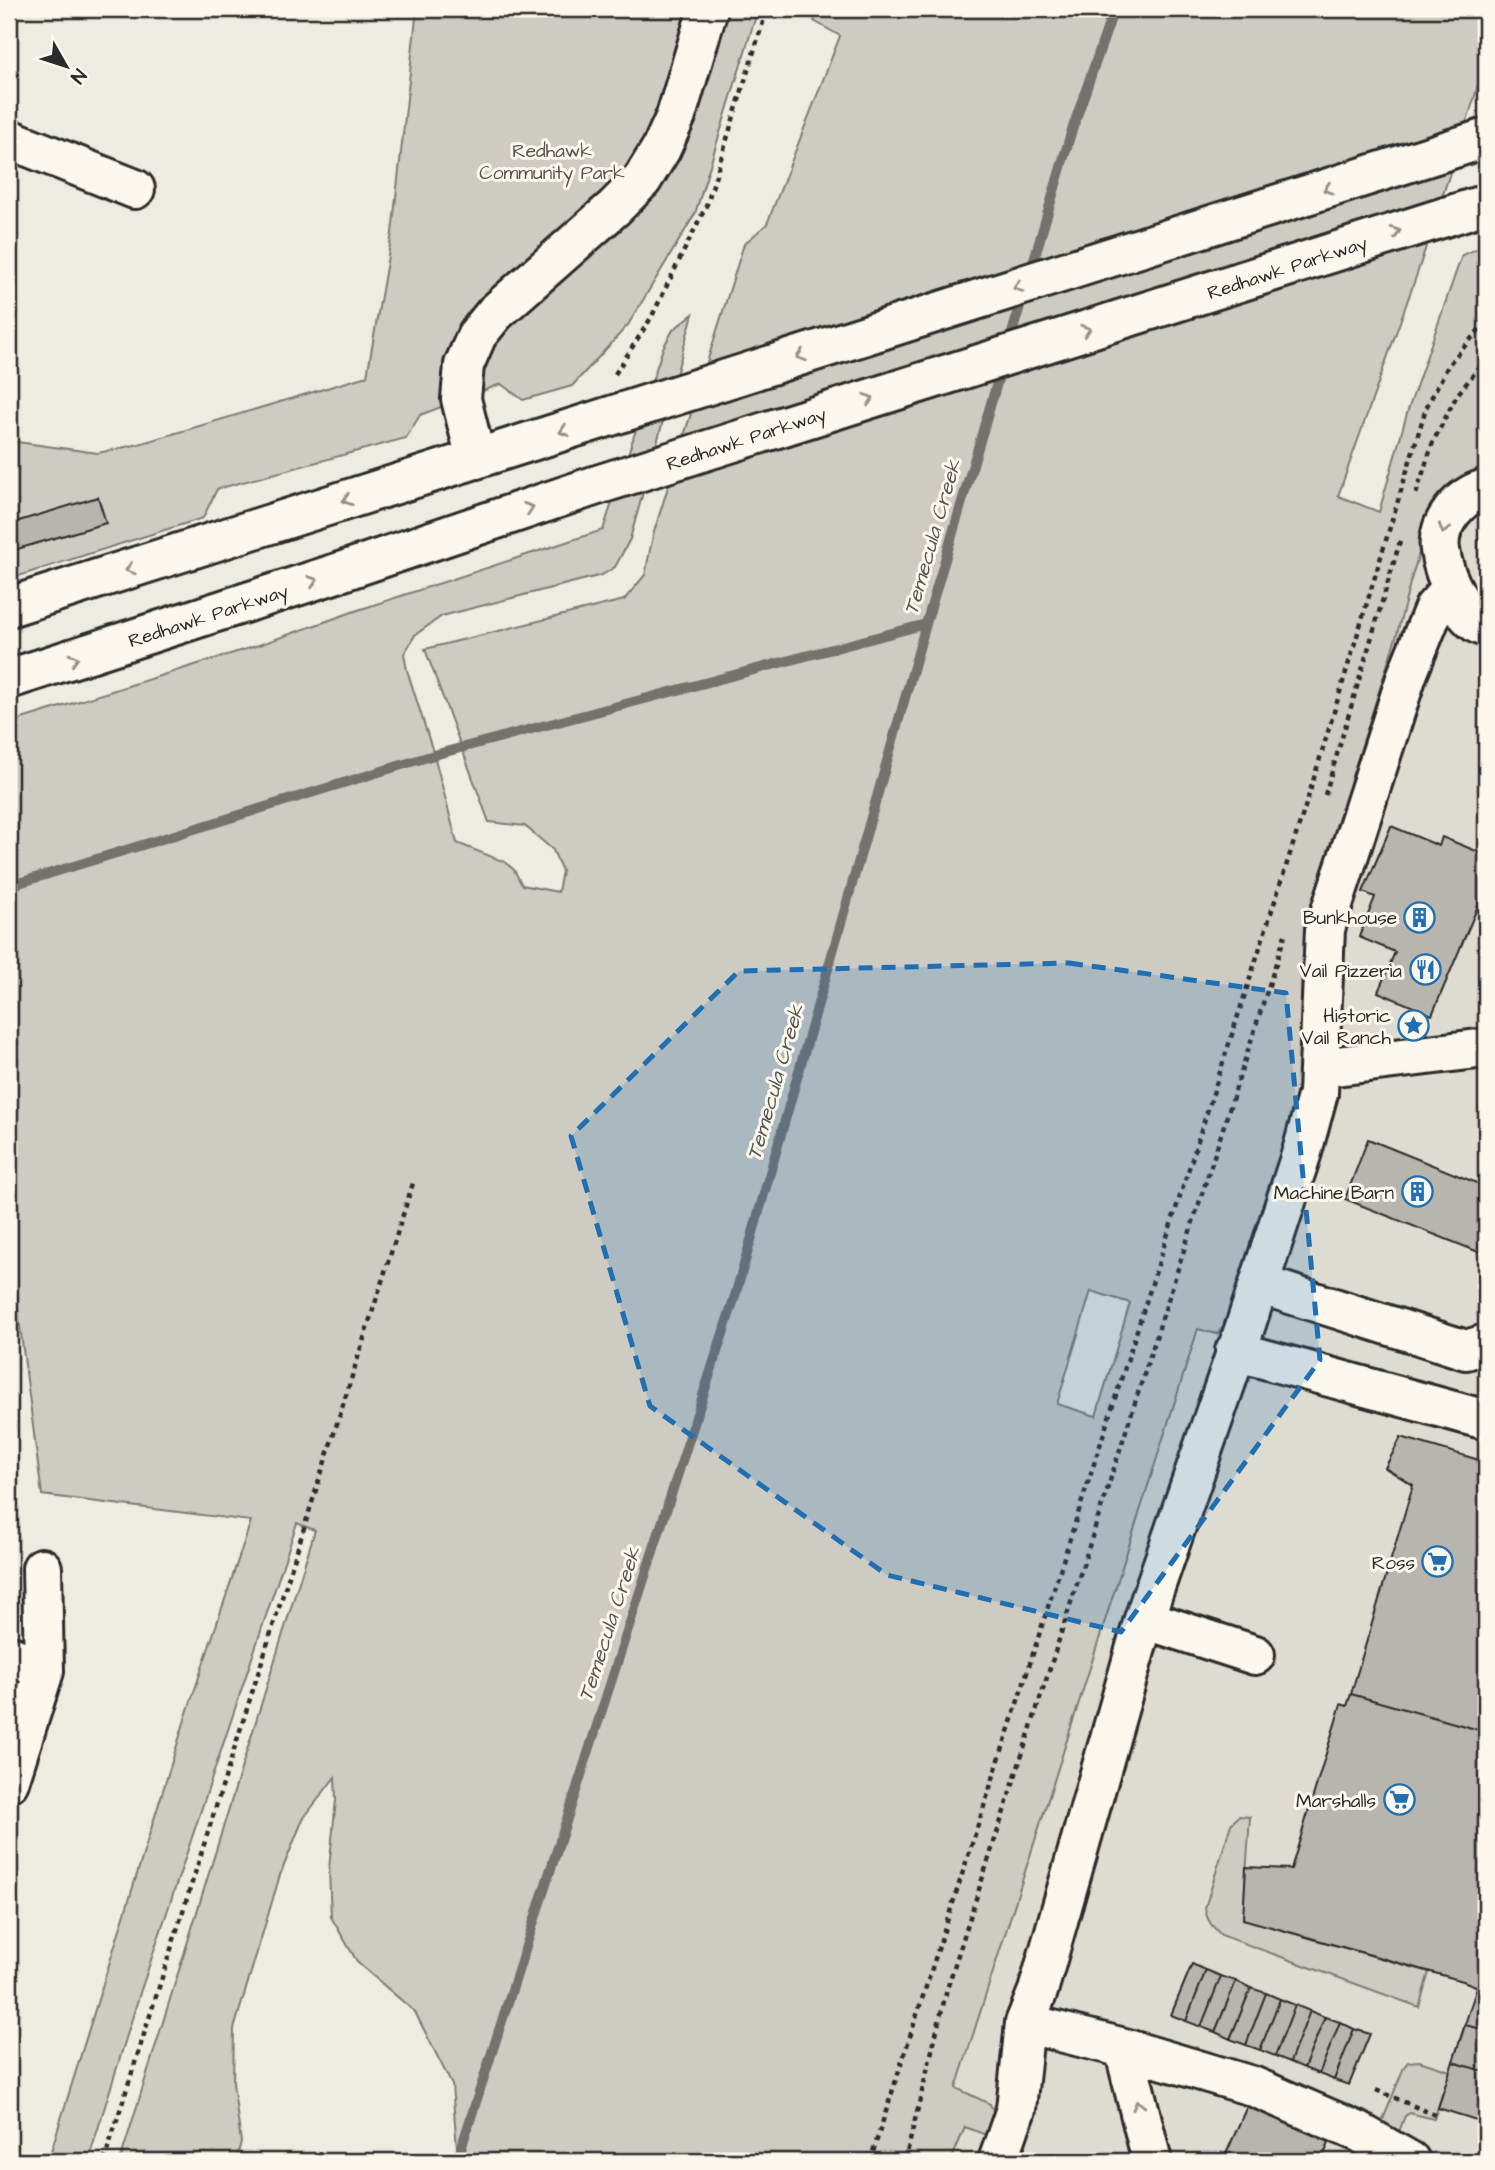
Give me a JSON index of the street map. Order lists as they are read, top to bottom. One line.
{"streets":{"main road":["Redhawk Parkway"]},"water":["Temecula Creek"],"parks":["Redhawk Community Park"],"places":{"building":["Bunkhouse","Machine Barn"],"restaurant":["Vail Pizzeria"],"place":["Historic Vail Ranch"],"supermarket":["Ross","Marshalls"]},"north":"bottom right"}
